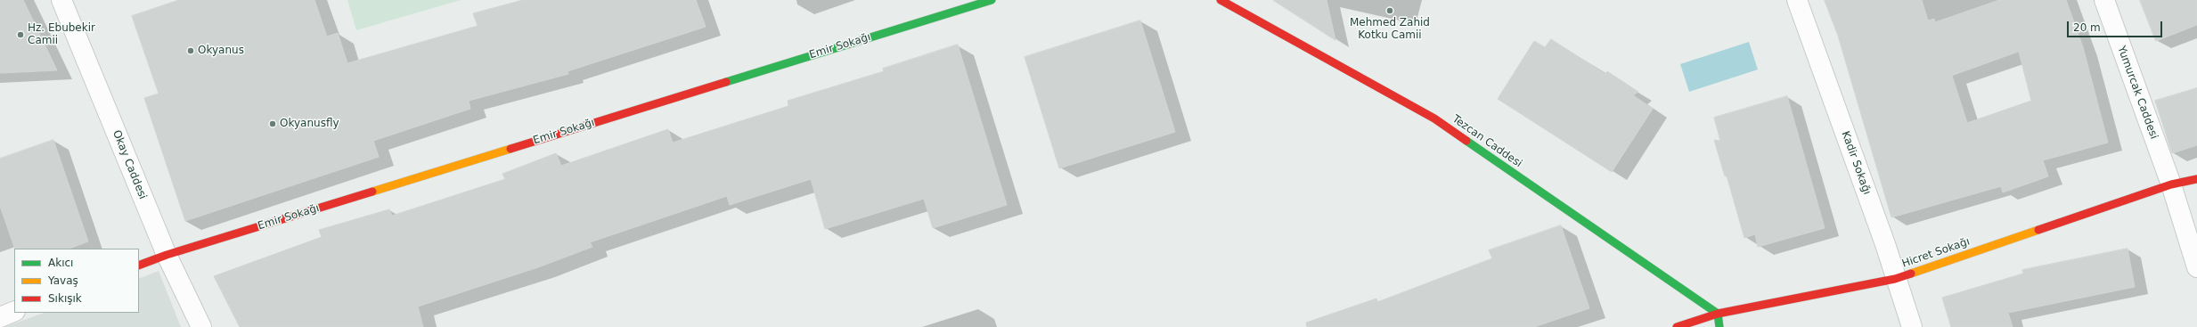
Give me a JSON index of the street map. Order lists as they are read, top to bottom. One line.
{"streets":{"street":["Emir Sokağı","Yumurcak Caddesi","Tezcan Caddesi","Kadir Sokağı","Okay Caddesi","Hicret Sokağı"]},"crossings":[["Emir Sokağı","Okay Caddesi"],["Yumurcak Caddesi","Hicret Sokağı"],["Tezcan Caddesi","Hicret Sokağı"],["Kadir Sokağı","Hicret Sokağı"]],"places":["Mehmed Zahid Kotku Camii","Hz. Ebubekir Camii","Okyanus","Okyanusfly"],"legend":["Akıcı","Yavaş","Sıkışık"],"scale_bar":"20 m"}
